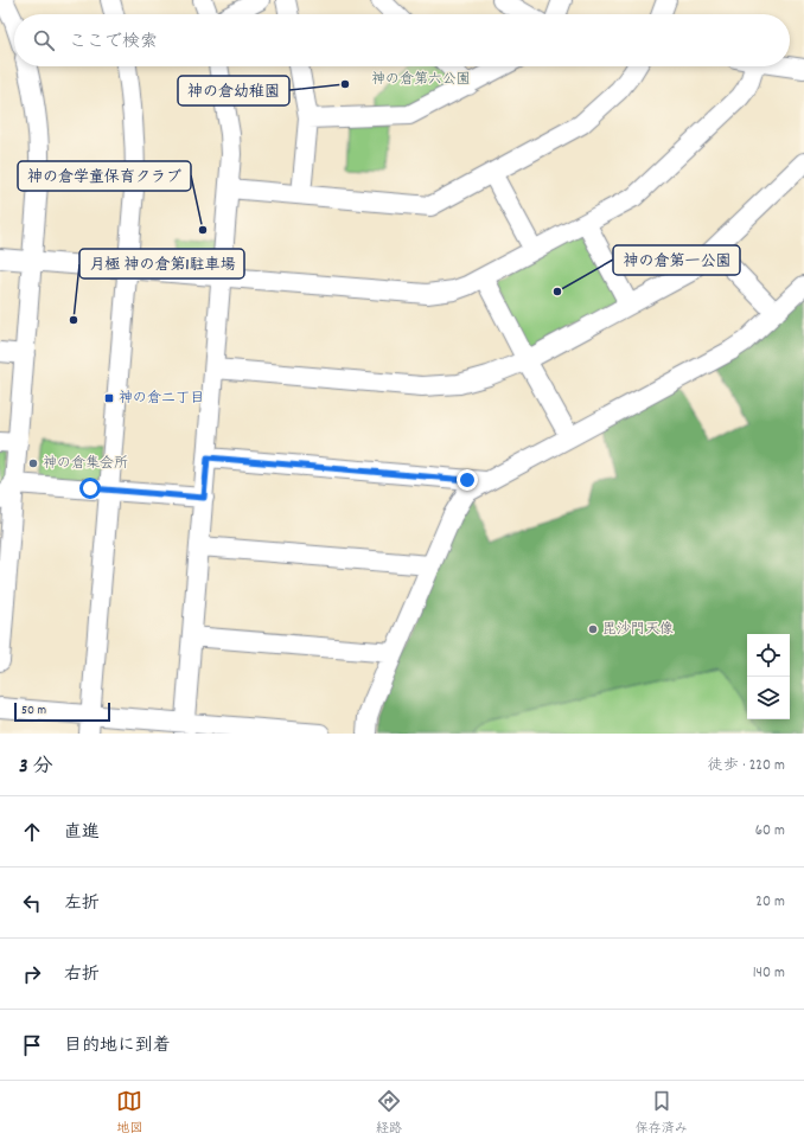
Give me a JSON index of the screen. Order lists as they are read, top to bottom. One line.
{"parks":["神の倉第六公園"],"places":{"other":["神の倉幼稚園","神の倉学童保育クラブ","神の倉第一公園","月極 神の倉第1駐車場","神の倉集会所","毘沙門天像"],"transit":["神の倉二丁目"]},"scale_bar":"50 m","page":{"search":"ここで検索","scale":"50 m","heading":["3 分","徒歩 · 220 m"],"list":[["直進","60 m"],["左折","20 m"],["右折","140 m"],"目的地に到着"],"nav":["地図","経路","保存済み"]}}
